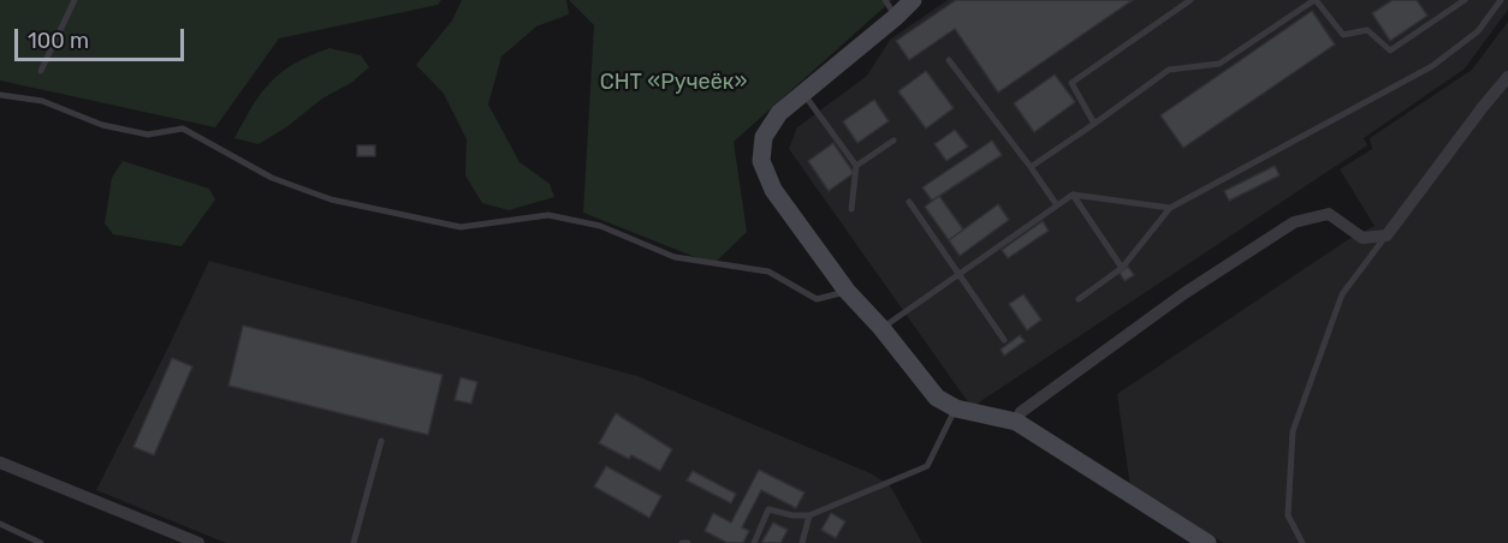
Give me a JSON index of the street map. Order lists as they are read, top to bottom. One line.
{"parks":["СНТ «Ручеёк»"],"scale_bar":"100 m"}
